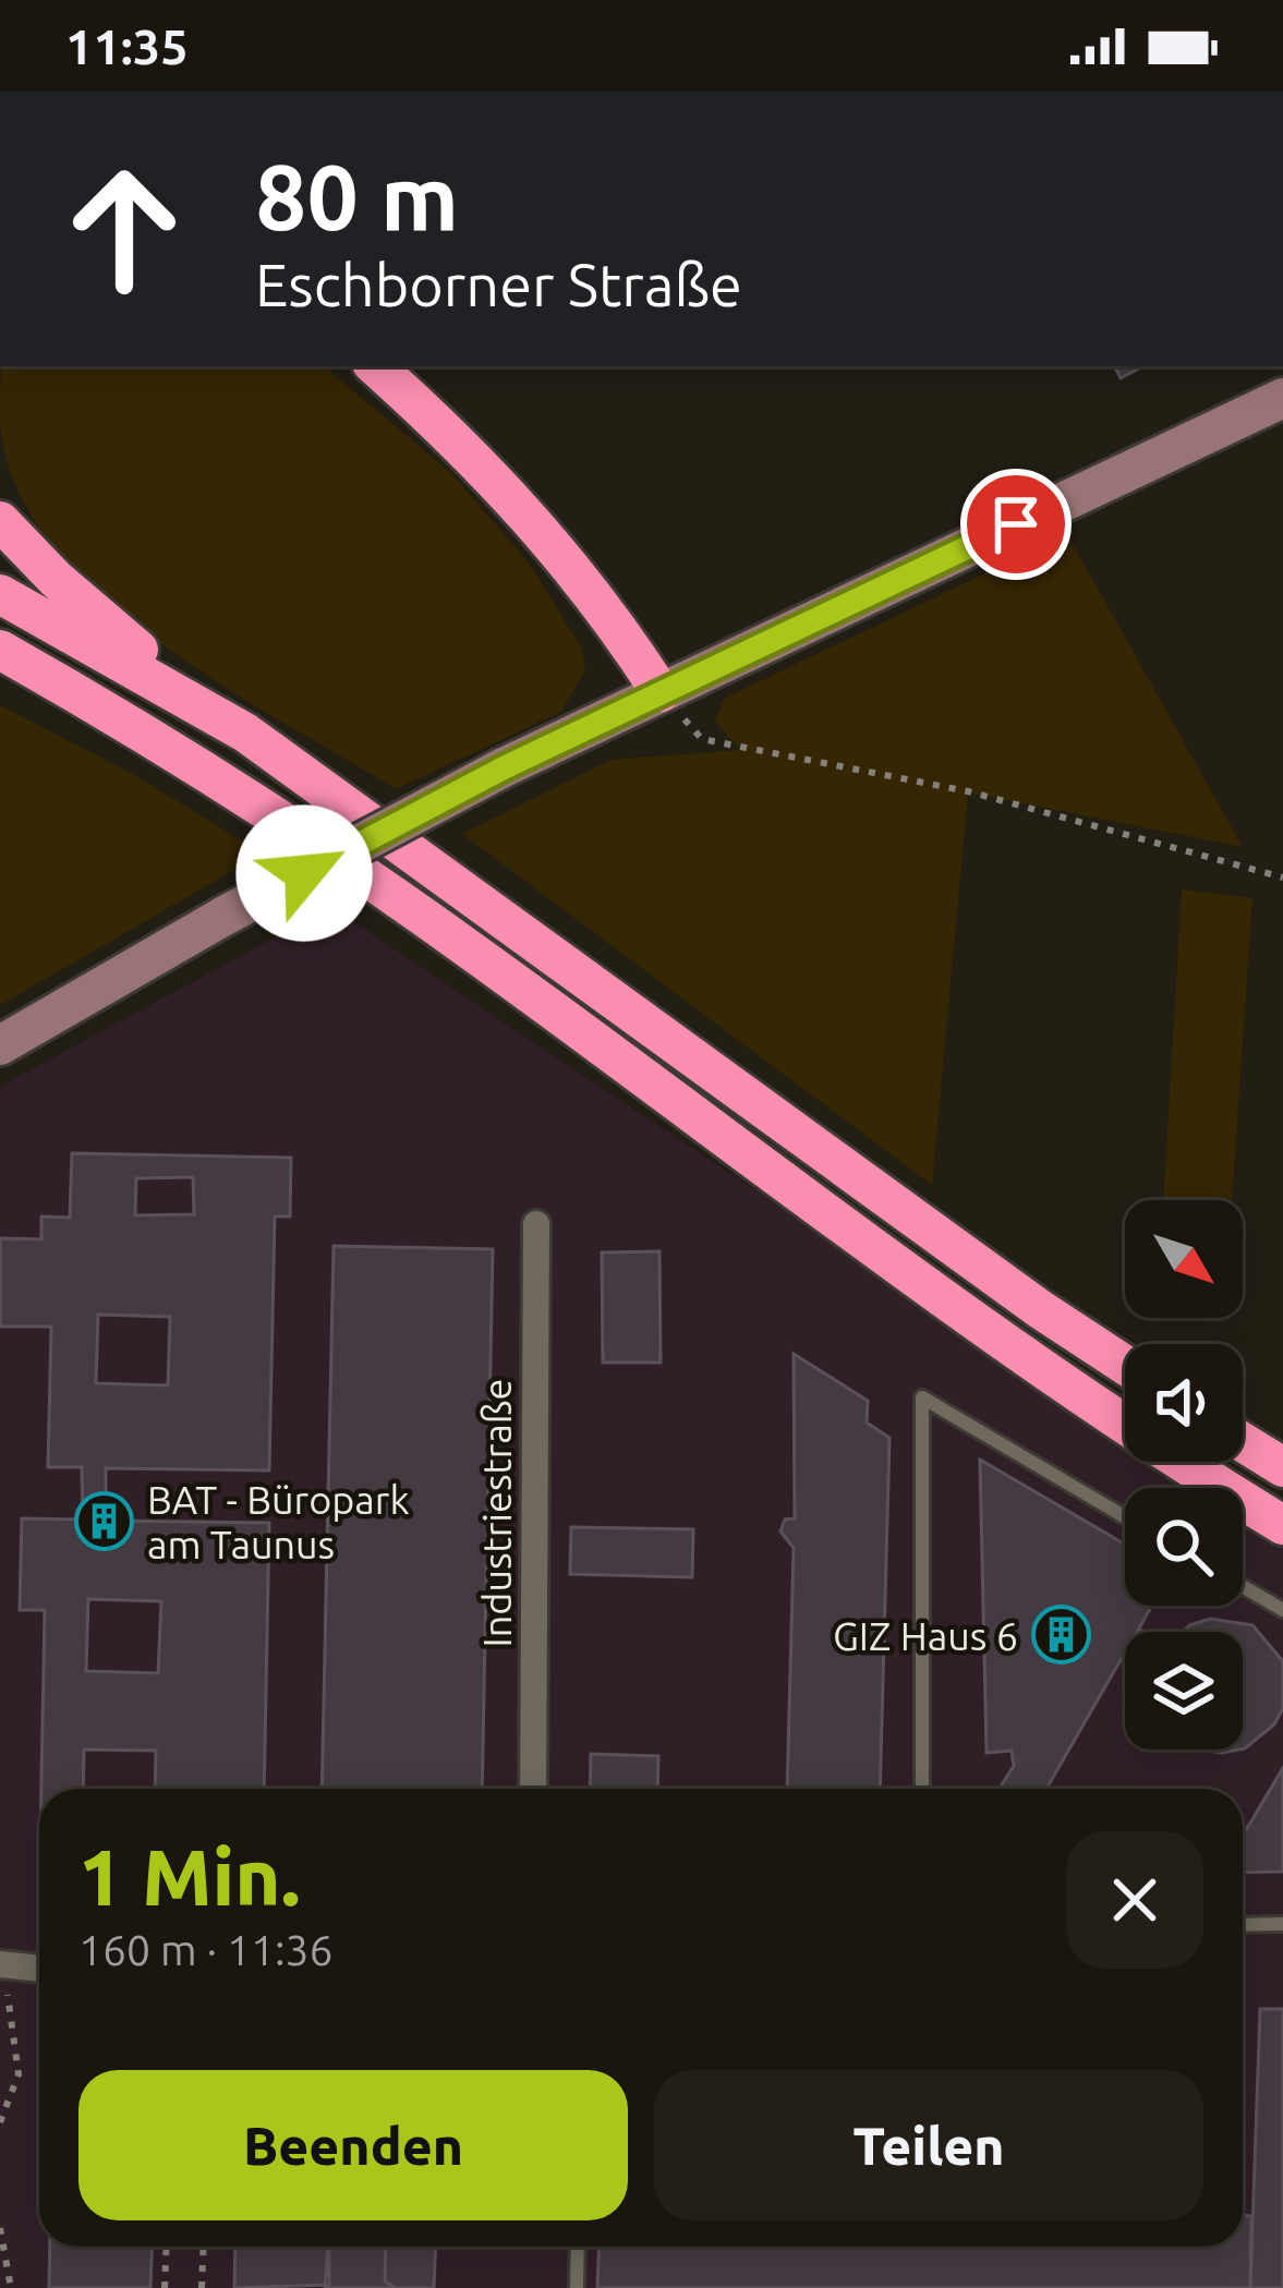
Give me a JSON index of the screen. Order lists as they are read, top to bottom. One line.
{"streets":{"street":["Industriestraße"]},"places":{"building":["BAT - Büropark am Taunus","GIZ Haus 6"]},"north":"bottom right","page":{"status":"11:35","turn":["80 m","Eschborner Straße"],"heading":["1 Min.","160 m · 11:36"],"buttons":["Beenden","Teilen"]}}
